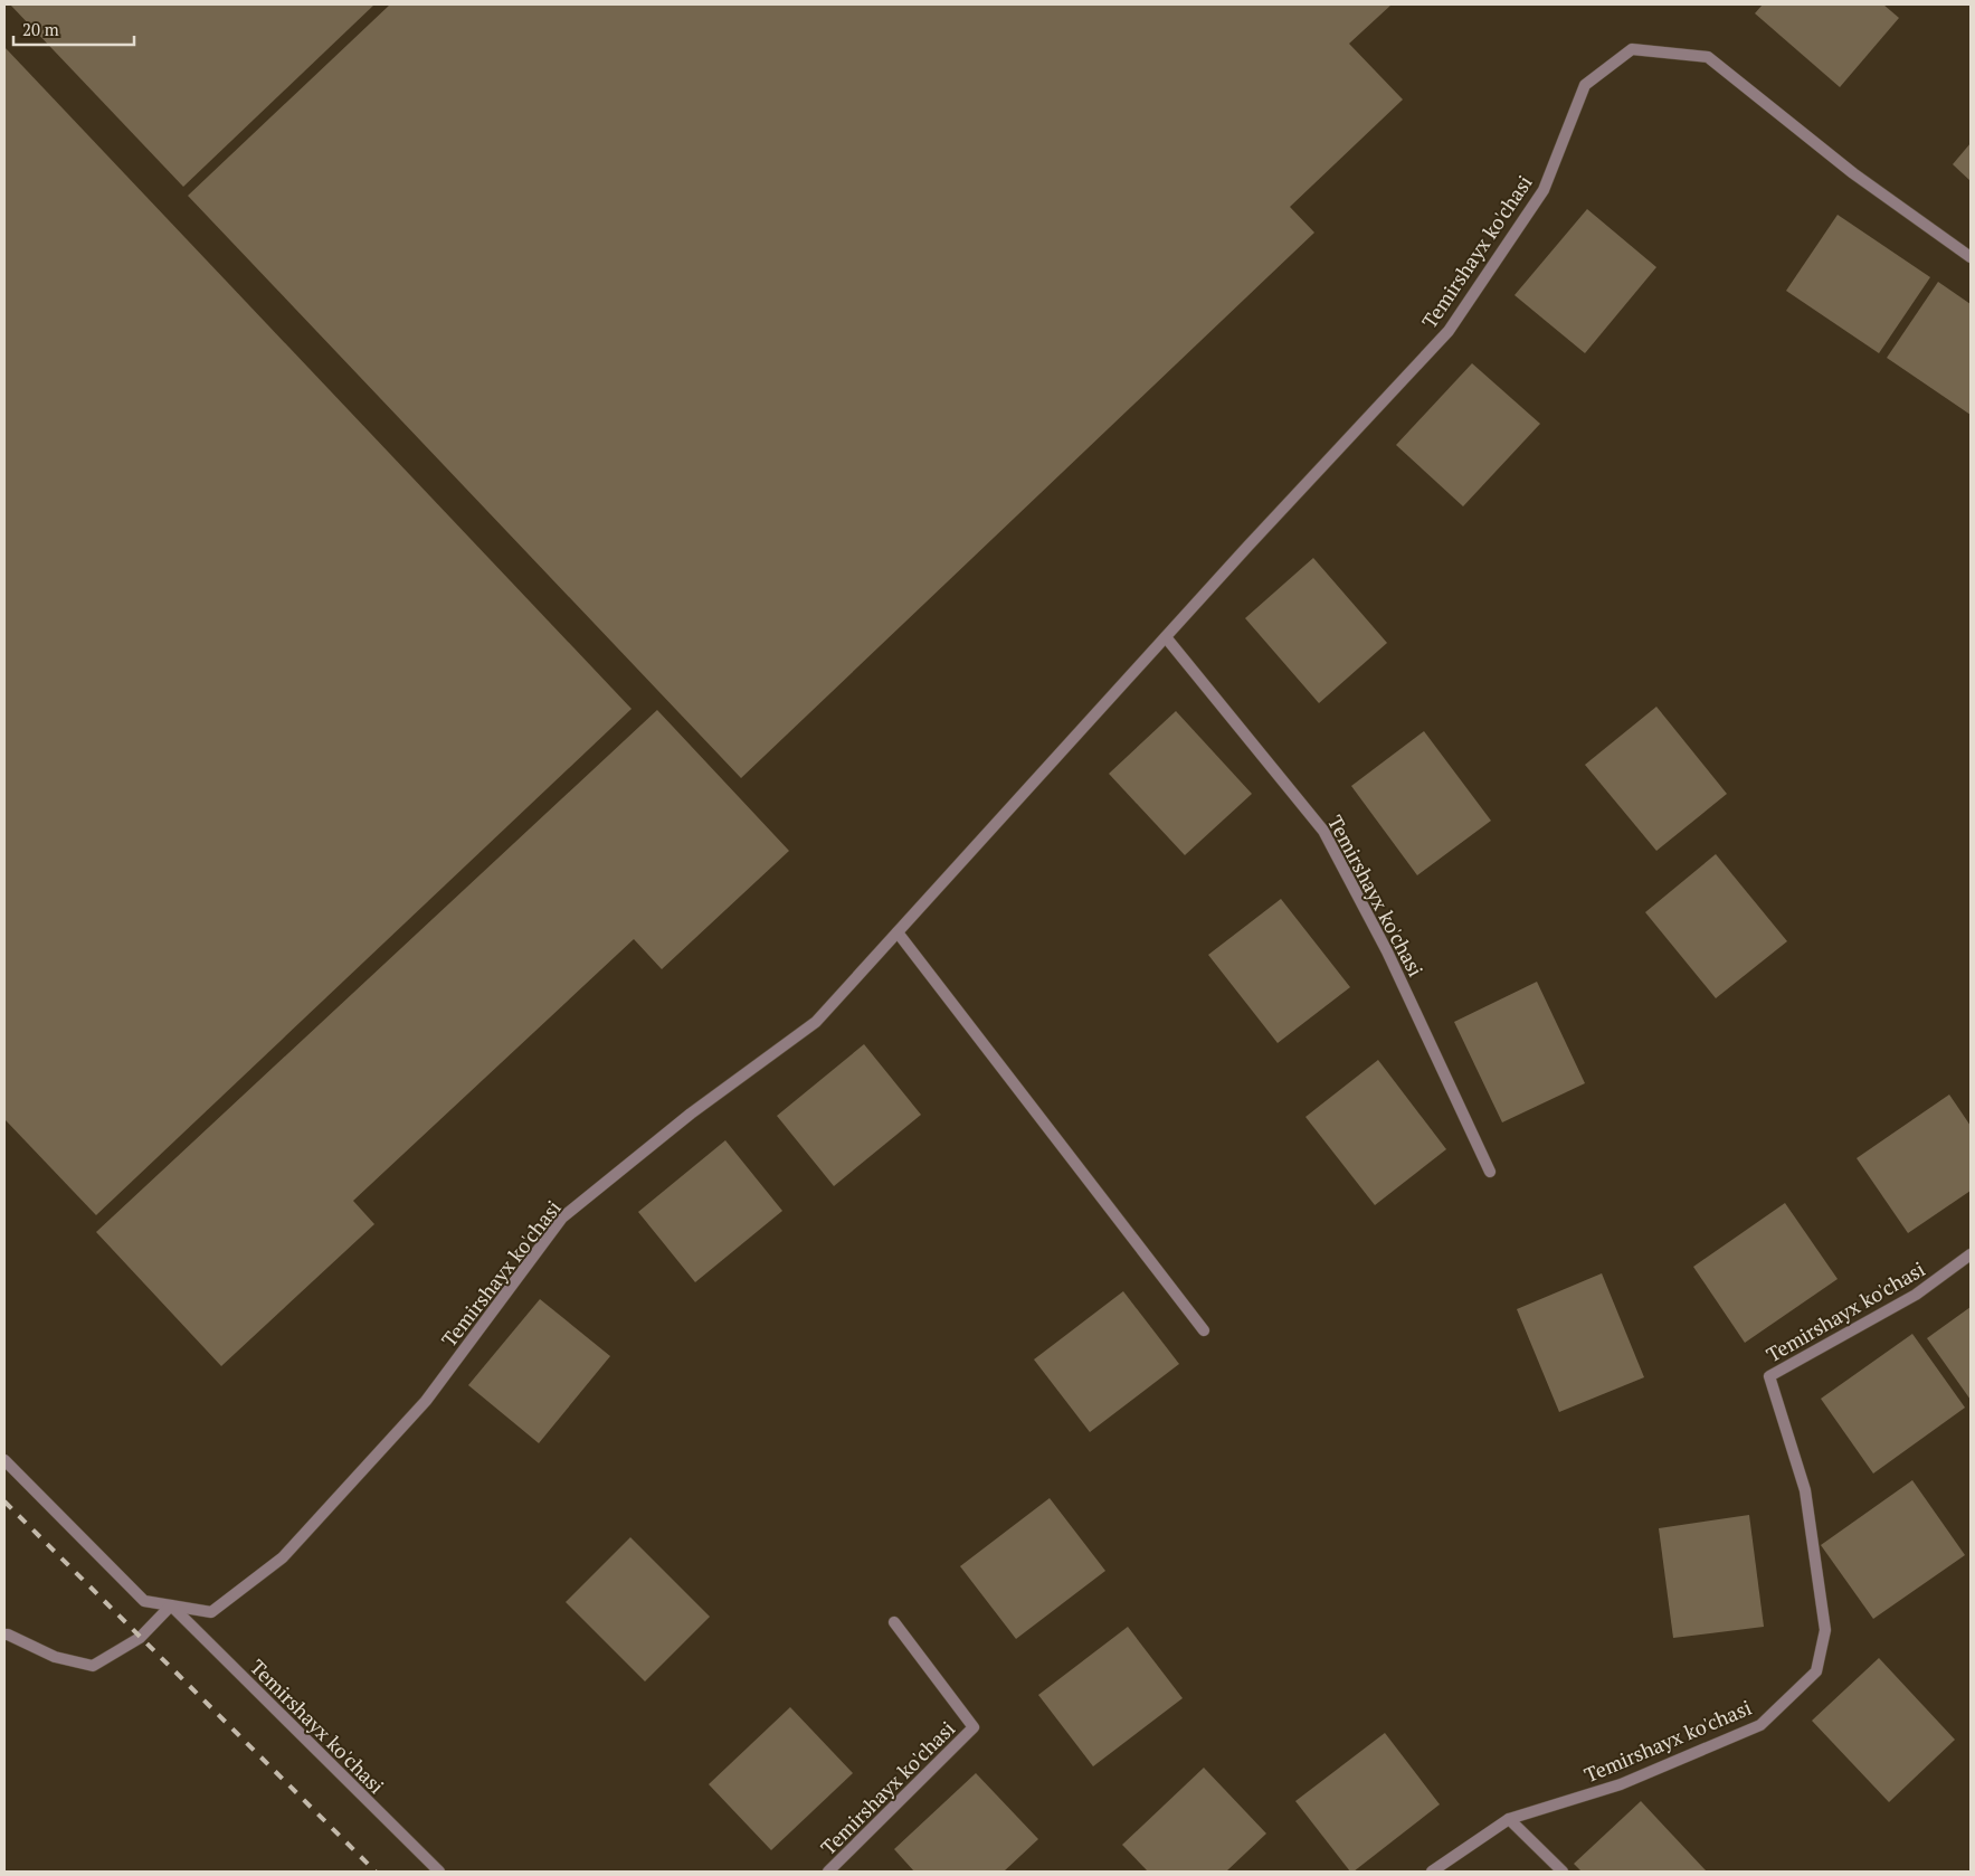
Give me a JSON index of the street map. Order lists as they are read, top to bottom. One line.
{"streets":{"street":["Temirshayx ko'chasi"]},"scale_bar":"20 m"}
